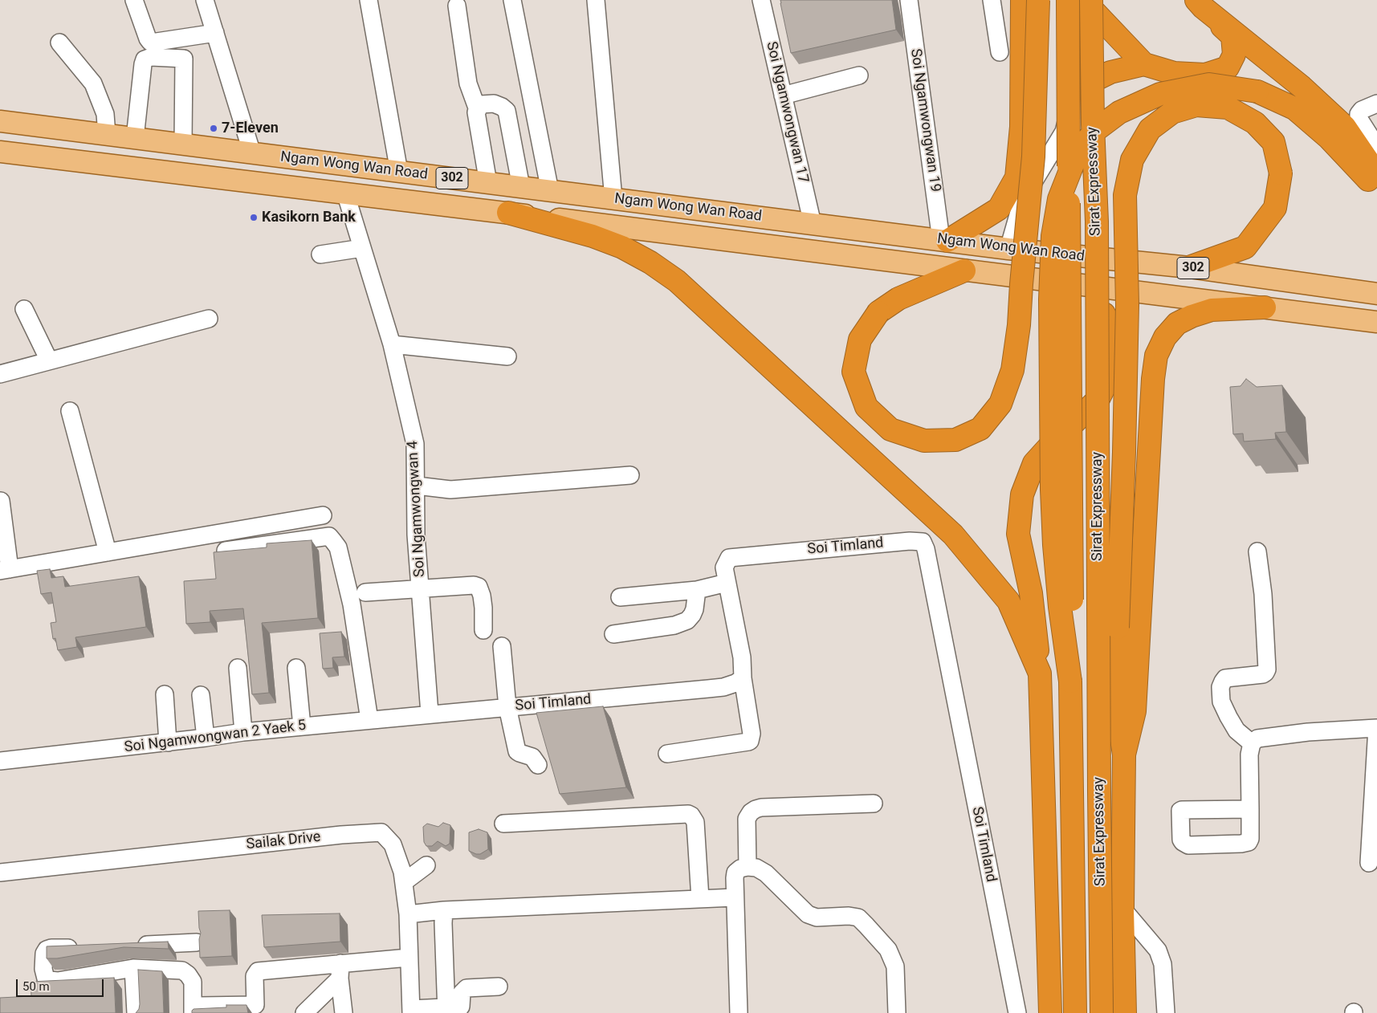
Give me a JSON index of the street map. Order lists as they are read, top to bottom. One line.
{"streets":{"highway":["Sirat Expressway"],"main road":["Ngam Wong Wan Road","302"],"street":["Soi Ngamwongwan 17","Soi Ngamwongwan 19","Soi Ngamwongwan 4","Soi Timland","Soi Ngamwongwan 2 Yaek 5","Sailak Drive"]},"crossings":[["Soi Ngamwongwan 17","Ngam Wong Wan Road"],["Soi Ngamwongwan 19","Ngam Wong Wan Road"],["Ngam Wong Wan Road","Soi Ngamwongwan 4"],["Soi Ngamwongwan 4","Soi Timland"],["Soi Ngamwongwan 4","Soi Ngamwongwan 2 Yaek 5"],["Soi Timland","Soi Ngamwongwan 2 Yaek 5"]],"places":["7-Eleven","Kasikorn Bank"],"scale_bar":"50 m"}
